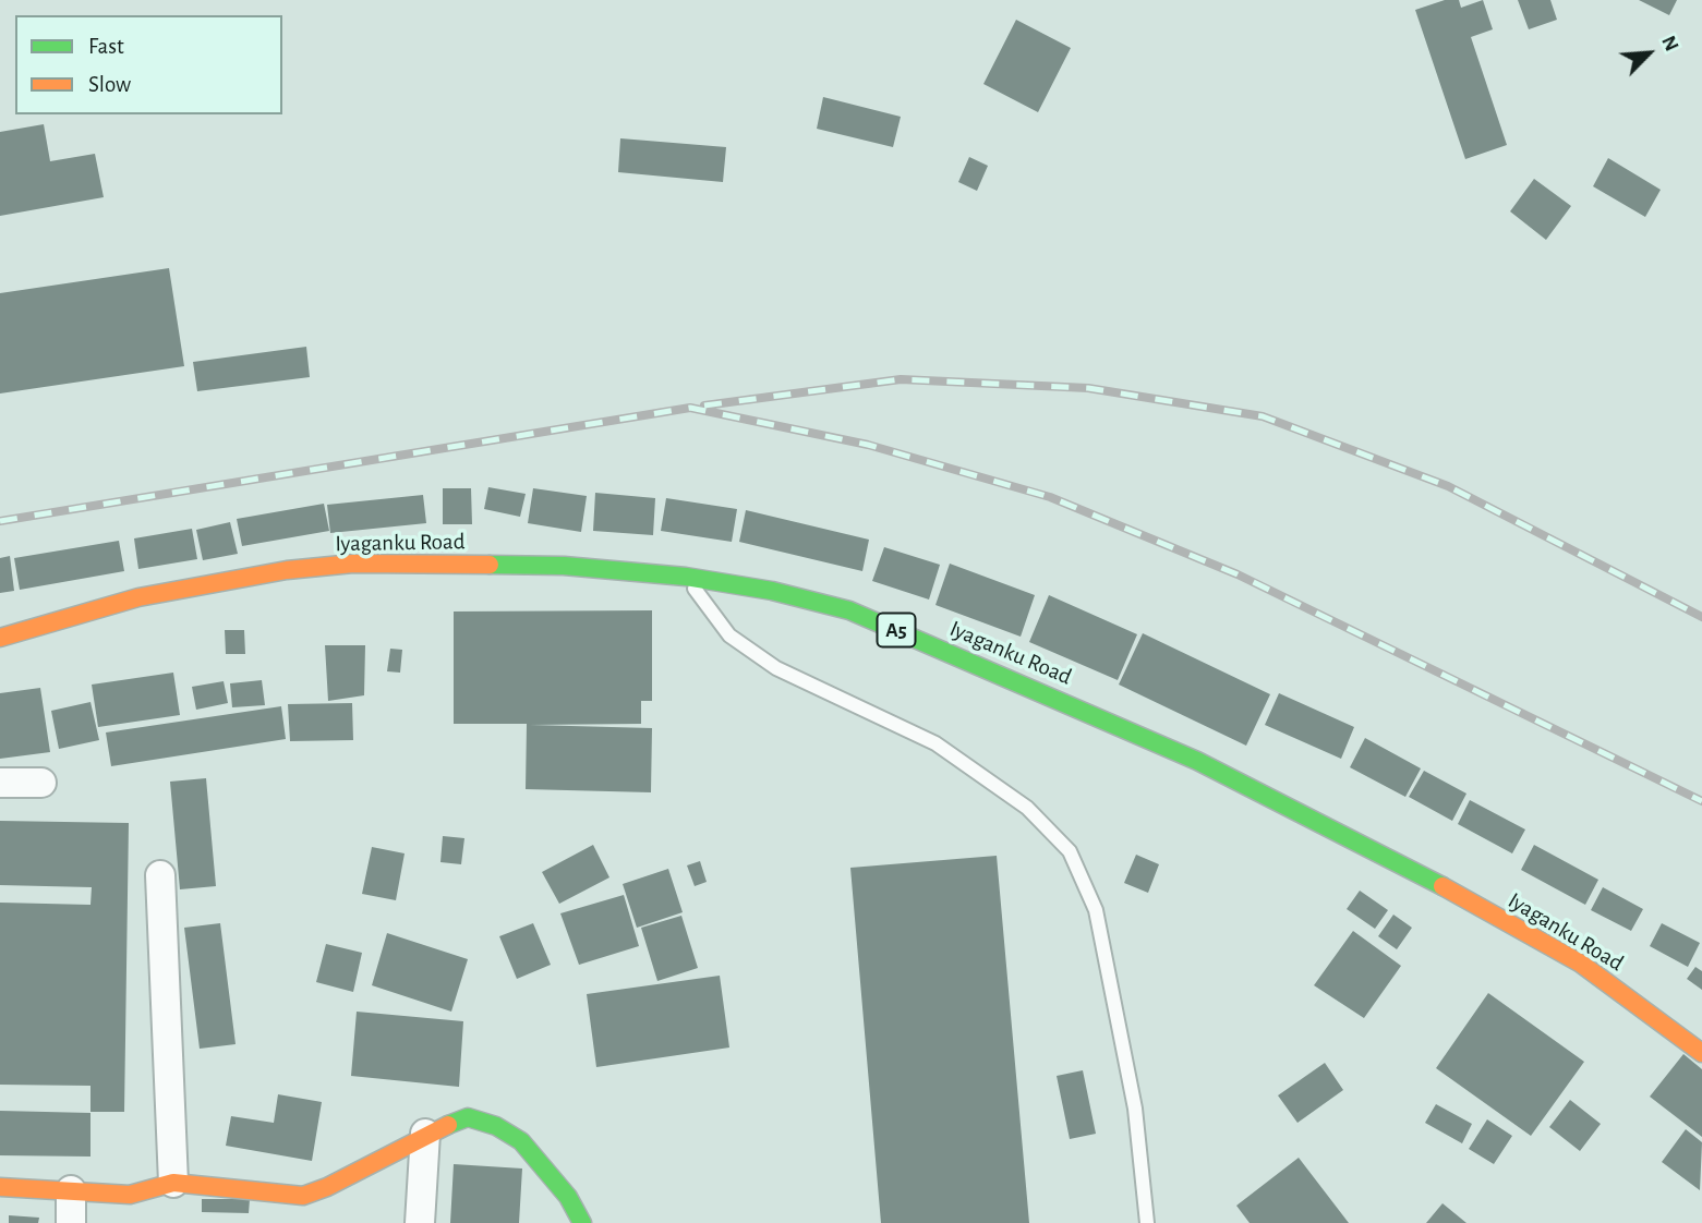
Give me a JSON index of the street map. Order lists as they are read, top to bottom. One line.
{"streets":{"main road":["Iyaganku Road","A5"]},"legend":["Fast","Slow"],"north":"top right"}
